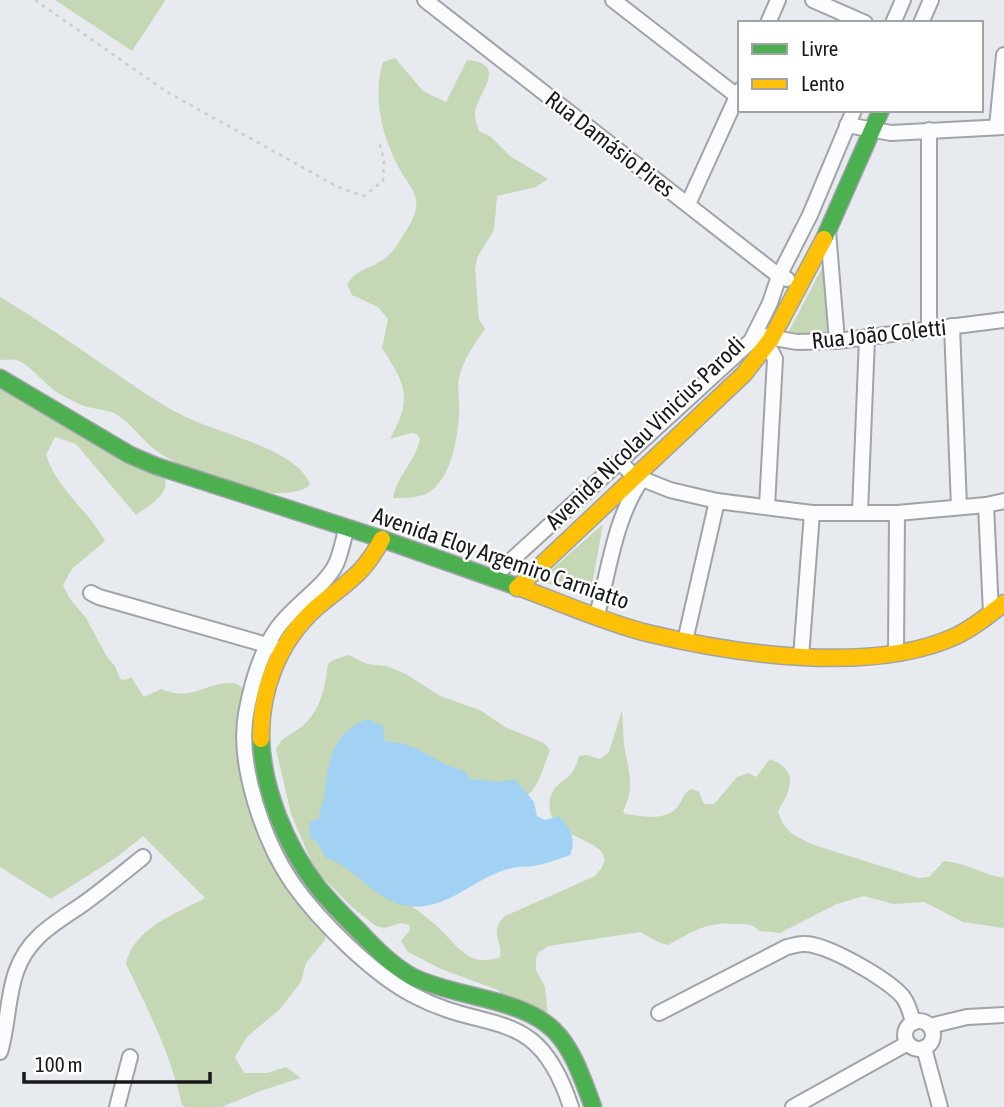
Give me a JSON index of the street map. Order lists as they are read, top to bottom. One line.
{"streets":{"street":["Rua Damásio Pires","Rua João Coletti","Avenida Nicolau Vinicius Parodi","Avenida Eloy Argemiro Carniatto"]},"crossings":[["Rua Damásio Pires","Avenida Nicolau Vinicius Parodi"],["Rua João Coletti","Avenida Nicolau Vinicius Parodi"],["Avenida Nicolau Vinicius Parodi","Avenida Eloy Argemiro Carniatto"]],"legend":["Livre","Lento"],"scale_bar":"100 m"}
